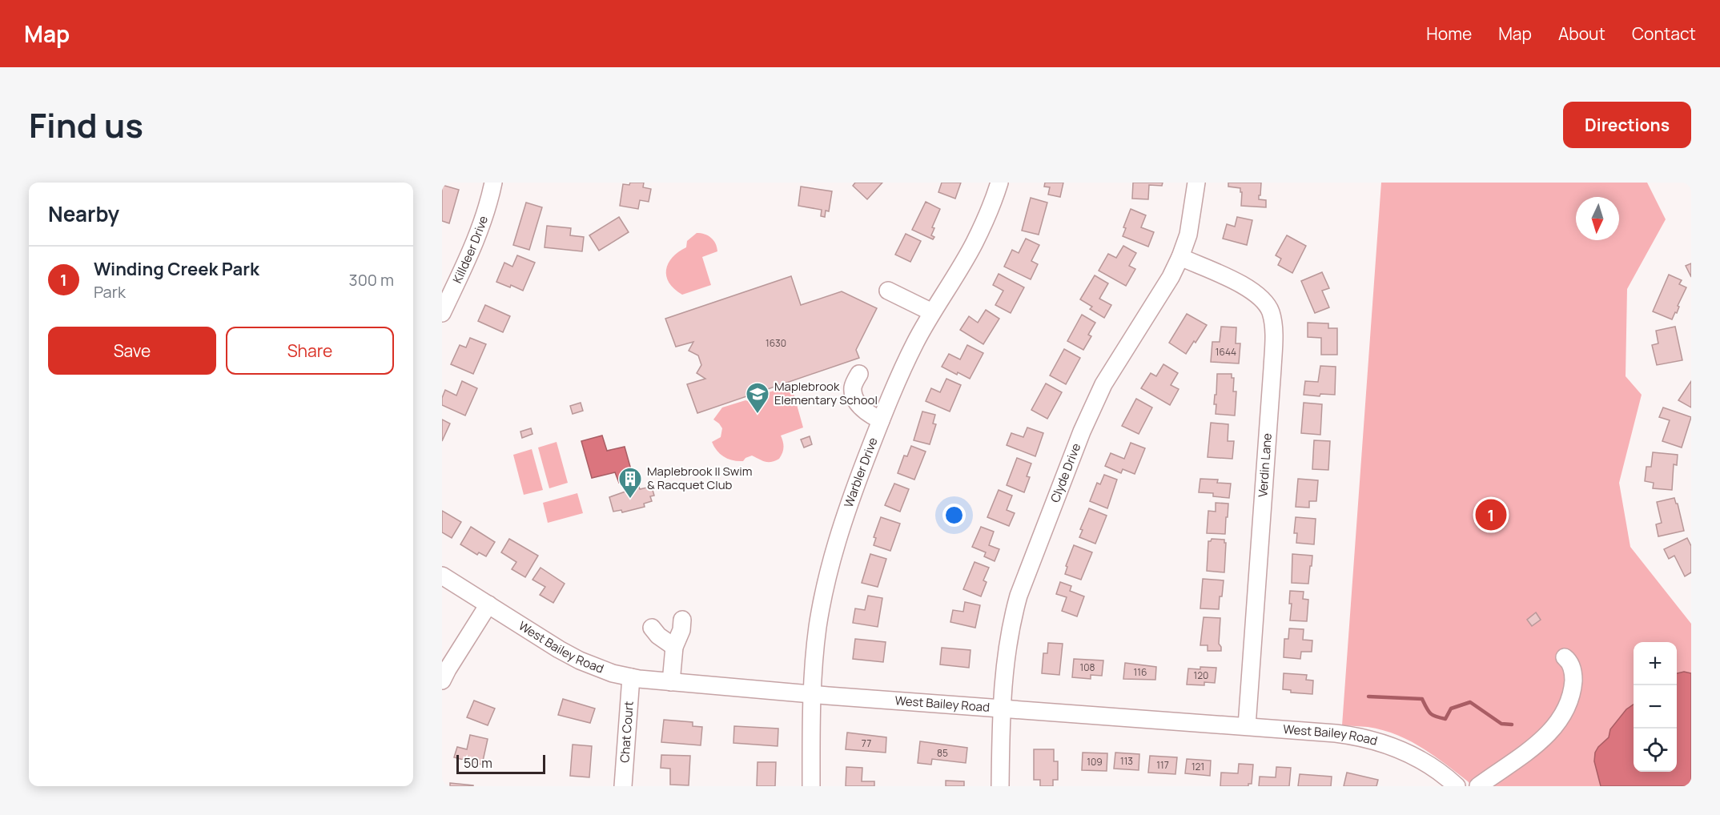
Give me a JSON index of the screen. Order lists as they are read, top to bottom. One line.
{"streets":{"street":["Killdeer Drive","Verdin Lane","Warbler Drive","Clyde Drive","West Bailey Road","Chat Court"]},"crossings":[["Verdin Lane","Clyde Drive"],["Verdin Lane","West Bailey Road"],["Warbler Drive","West Bailey Road"],["Clyde Drive","West Bailey Road"],["West Bailey Road","Chat Court"]],"places":{"school or university":["Maplebrook Elementary School"],"building":["Maplebrook II Swim & Racquet Club"]},"house_numbers":["1630","1644","108","116","120","77","85","113","109","117","121"],"scale_bar":"50 m","north":"bottom","page":{"header":"Map","nav":["Home","Map","About","Contact"],"title":"Find us","buttons":["Directions",["Save","Share"]],"heading":"Nearby","list":[{"mark":"1","name":"Winding Creek Park","note":"Park","value":"300 m"}],"pins":"1","map_buttons":["+","−"],"scale":"50 m"}}
